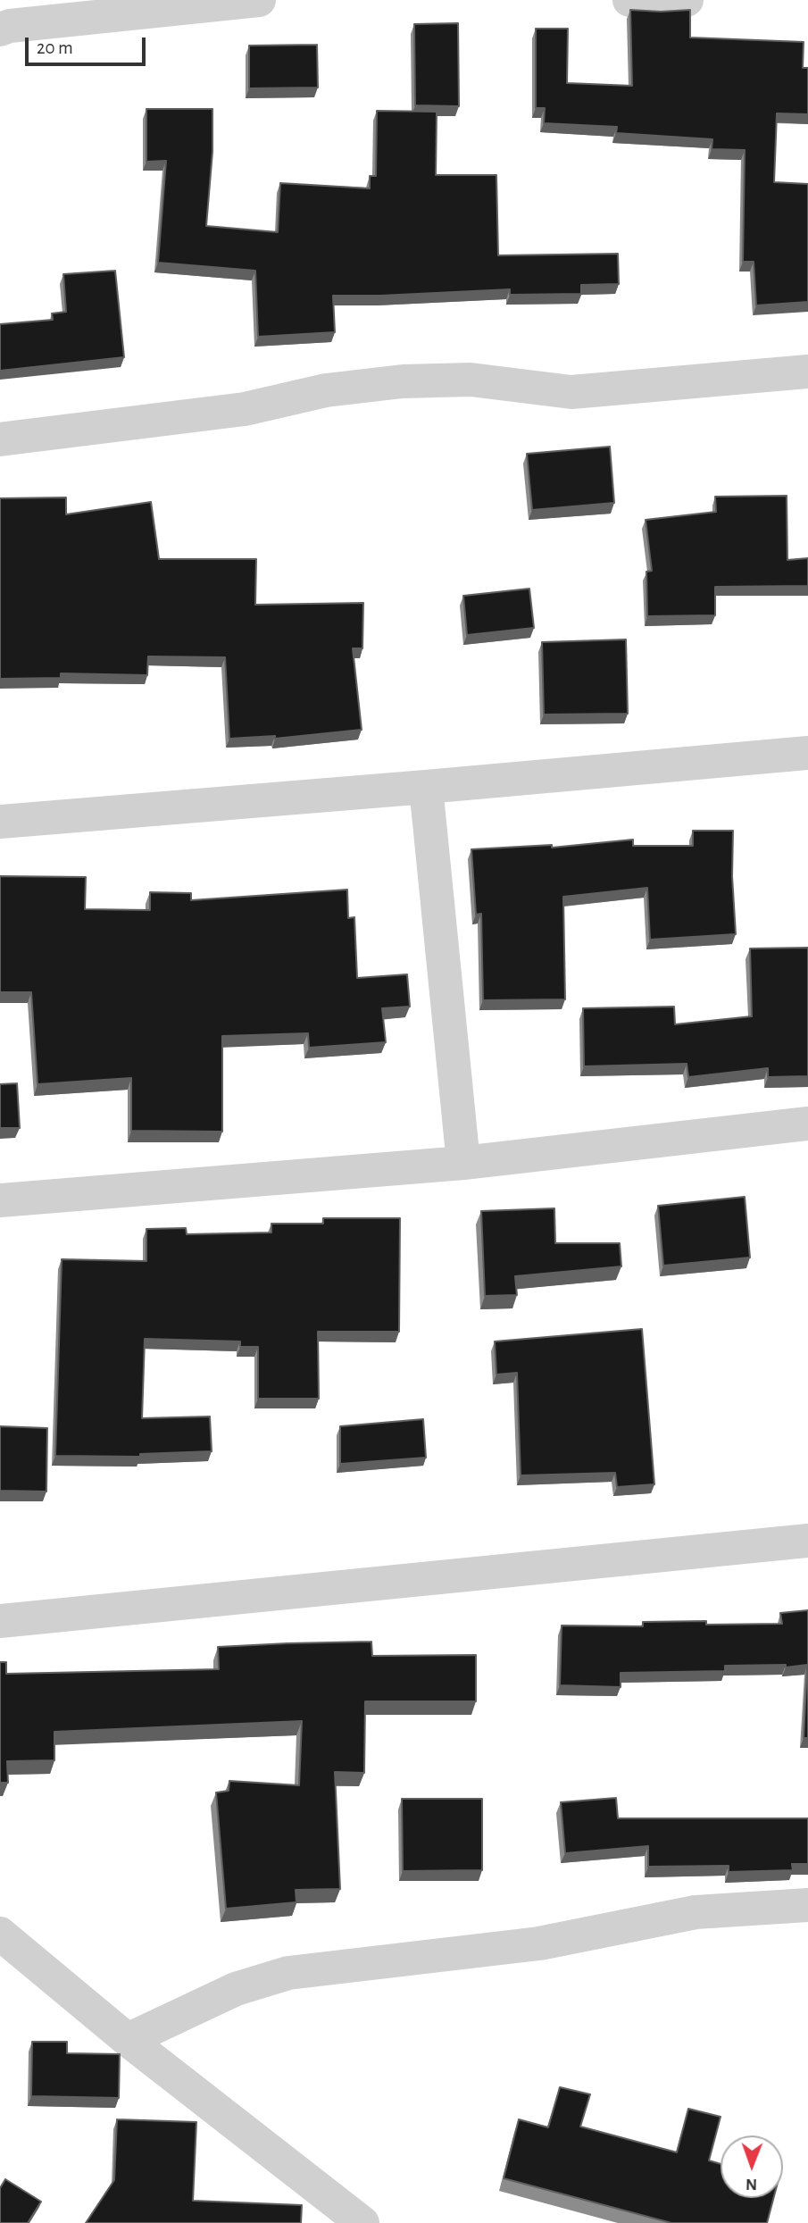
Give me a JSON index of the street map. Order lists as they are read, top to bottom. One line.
{"scale_bar":"20 m","north":"bottom"}
